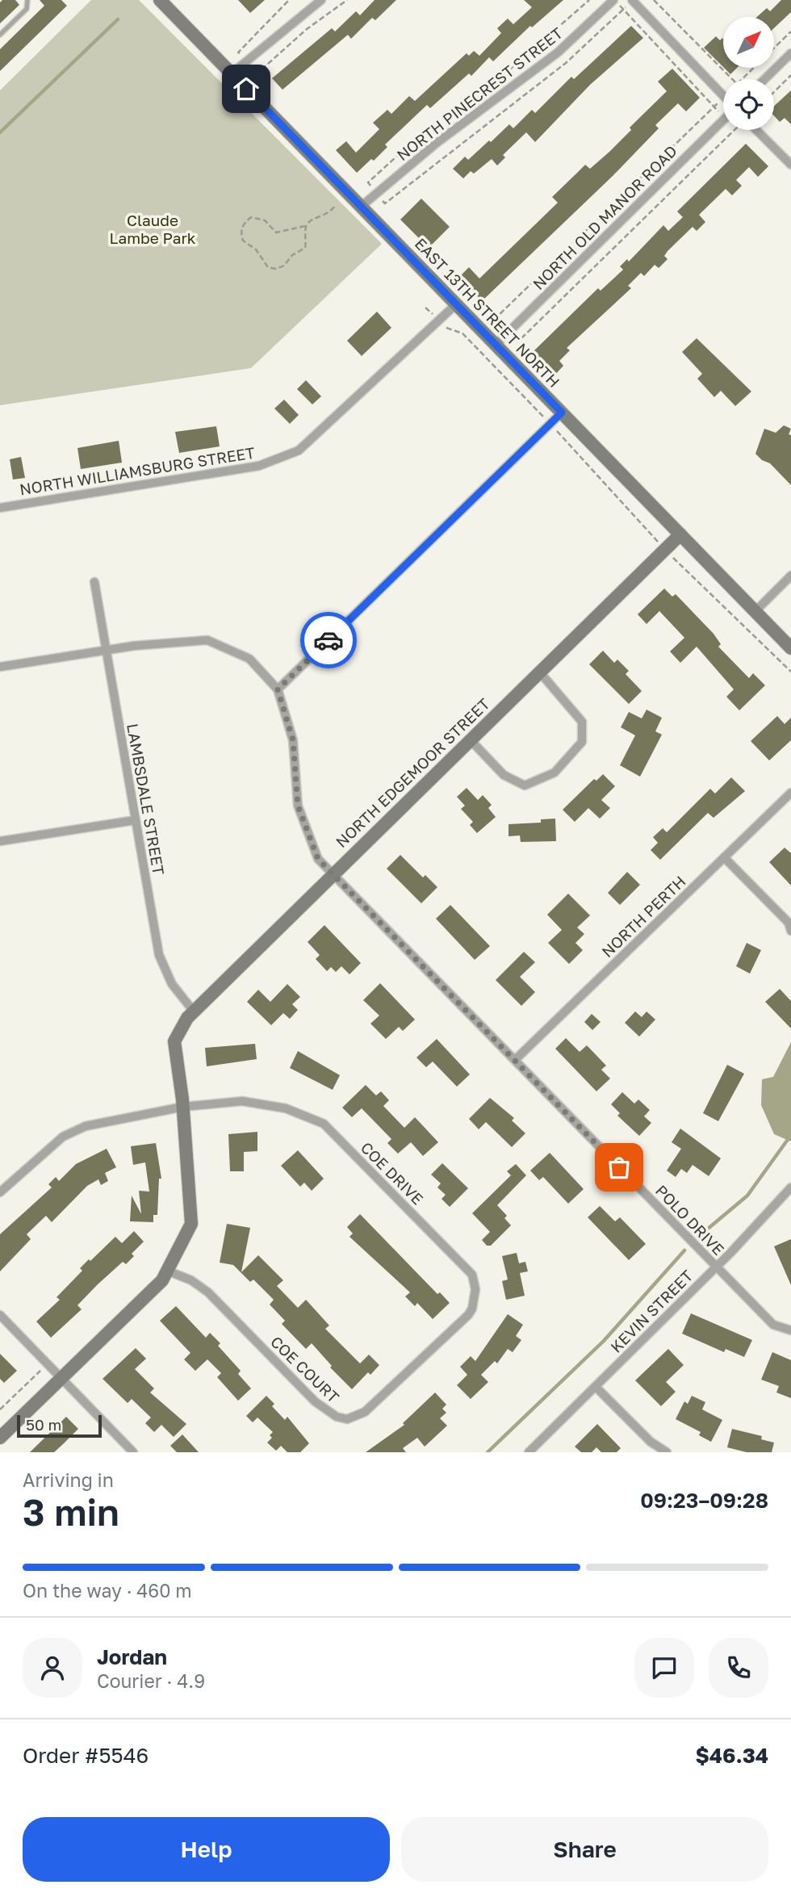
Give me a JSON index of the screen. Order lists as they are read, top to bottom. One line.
{"streets":{"street":["NORTH PINECREST STREET","NORTH OLD MANOR ROAD","EAST 13TH STREET NORTH","NORTH WILLIAMSBURG STREET","NORTH EDGEMOOR STREET","LAMBSDALE STREET","NORTH PERTH","COE DRIVE","POLO DRIVE","KEVIN STREET","COE COURT"]},"crossings":[["NORTH PINECREST STREET","EAST 13TH STREET NORTH"],["NORTH OLD MANOR ROAD","EAST 13TH STREET NORTH"],["EAST 13TH STREET NORTH","NORTH WILLIAMSBURG STREET"],["EAST 13TH STREET NORTH","NORTH EDGEMOOR STREET"],["NORTH EDGEMOOR STREET","LAMBSDALE STREET"],["NORTH EDGEMOOR STREET","COE DRIVE"],["NORTH EDGEMOOR STREET","POLO DRIVE"],["NORTH EDGEMOOR STREET","COE COURT"],["NORTH PERTH","POLO DRIVE"],["COE DRIVE","COE COURT"],["POLO DRIVE","KEVIN STREET"]],"parks":["Claude Lambe Park"],"scale_bar":"50 m","north":"top right","page":{"scale":"50 m","heading":["3 min","Arriving in","09:23–09:28"],"panel":["Jordan","Courier · 4.9","Order #5546","$46.34"],"bar":"On the way · 460 m","buttons":["Help","Share"]}}
